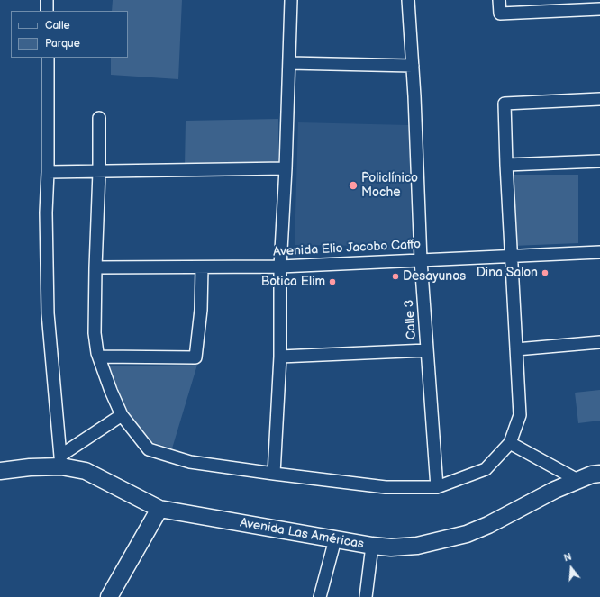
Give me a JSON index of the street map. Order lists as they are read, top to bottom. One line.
{"streets":{"street":["Avenida Elio Jacobo Caffo","Calle 3","Avenida Las Américas"]},"crossings":[["Avenida Elio Jacobo Caffo","Calle 3"]],"places":["Policlínico Moche","Dina Salon","Desayunos","Botica Elim"],"legend":["Calle","Parque"],"north":"top"}
